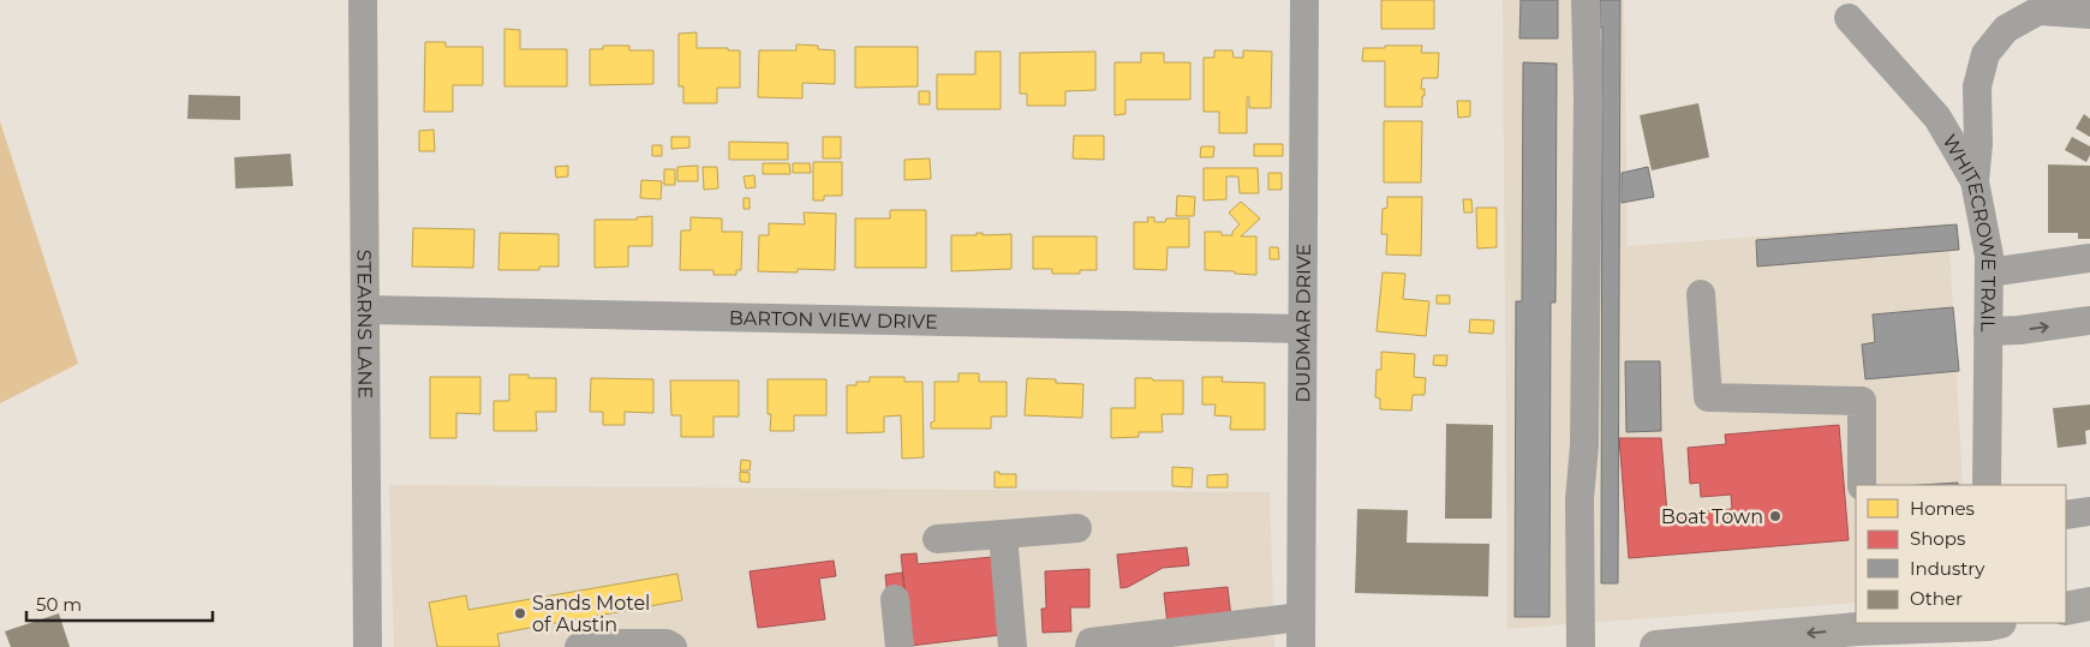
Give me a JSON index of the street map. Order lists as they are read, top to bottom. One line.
{"streets":{"street":["WHITECROWE TRAIL","BARTON VIEW DRIVE","STEARNS LANE","DUDMAR DRIVE"]},"crossings":[["BARTON VIEW DRIVE","STEARNS LANE"],["BARTON VIEW DRIVE","DUDMAR DRIVE"]],"places":["Boat Town","Sands Motel of Austin"],"legend":["Homes","Shops","Industry","Other"],"scale_bar":"50 m"}
